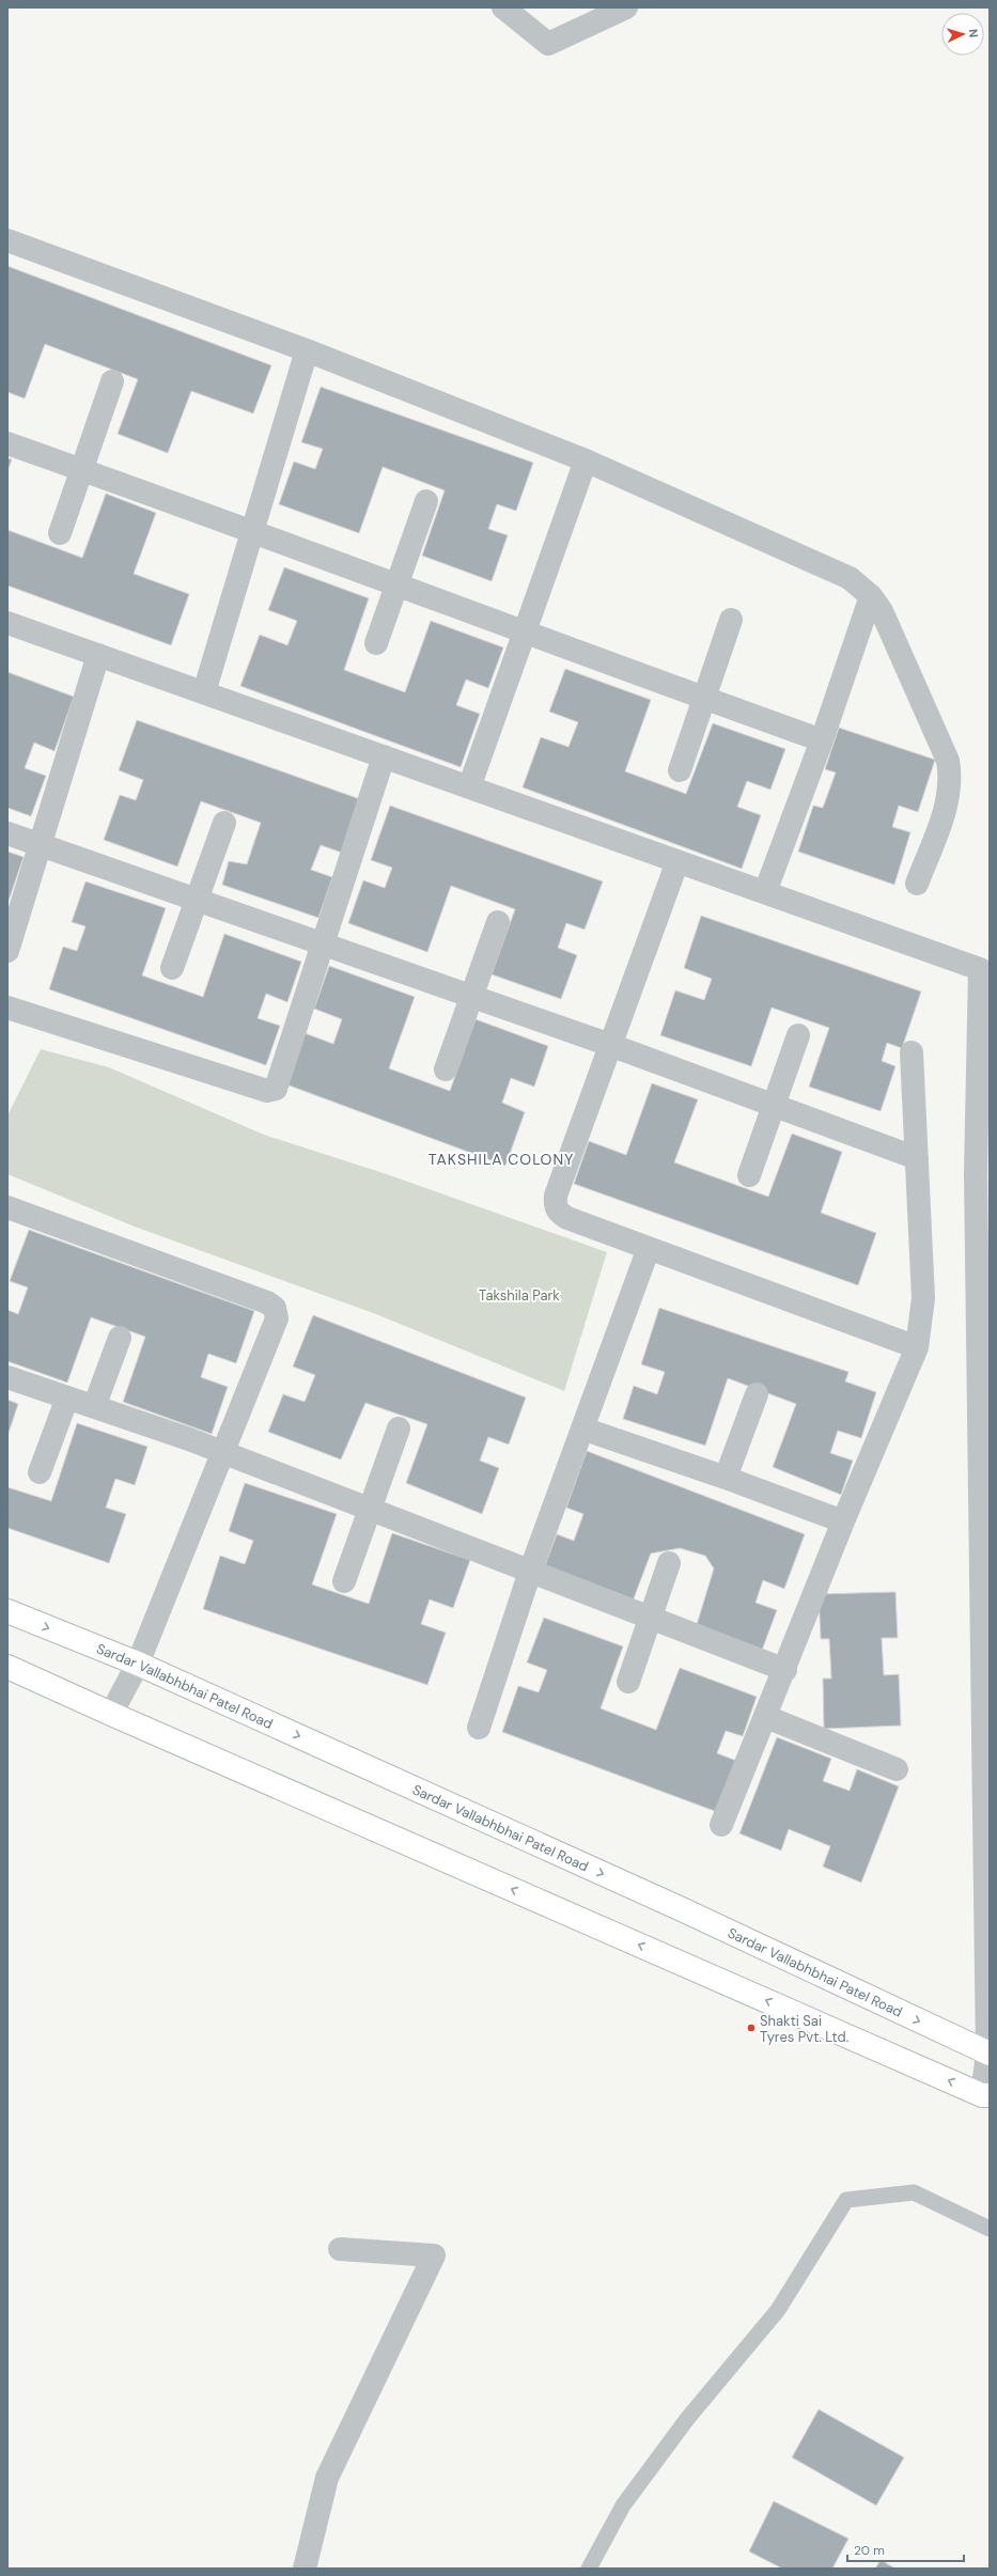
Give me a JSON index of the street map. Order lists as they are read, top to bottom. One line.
{"streets":{"main road":["Sardar Vallabhbhai Patel Road"]},"districts":["TAKSHILA COLONY"],"parks":["Takshila Park"],"places":["Shakti Sai Tyres Pvt. Ltd."],"scale_bar":"20 m","north":"right"}
